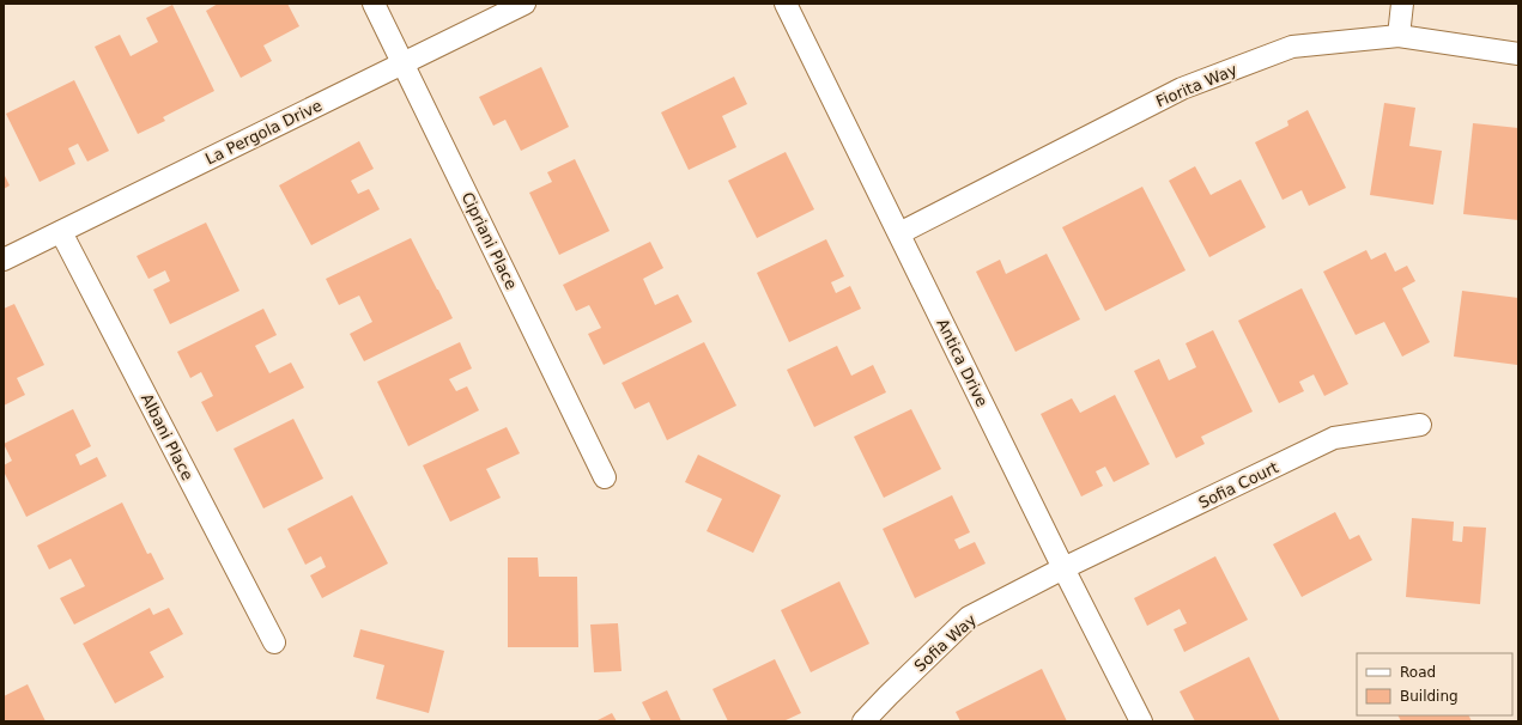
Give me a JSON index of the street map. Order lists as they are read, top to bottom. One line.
{"streets":{"street":["Fiorita Way","La Pergola Drive","Cipriani Place","Antica Drive","Albani Place","Sofia Court","Sofia Way"]},"crossings":[["Fiorita Way","Antica Drive"],["La Pergola Drive","Cipriani Place"],["La Pergola Drive","Albani Place"],["Antica Drive","Sofia Court"],["Antica Drive","Sofia Way"],["Sofia Court","Sofia Way"]],"legend":["Road","Building"]}
